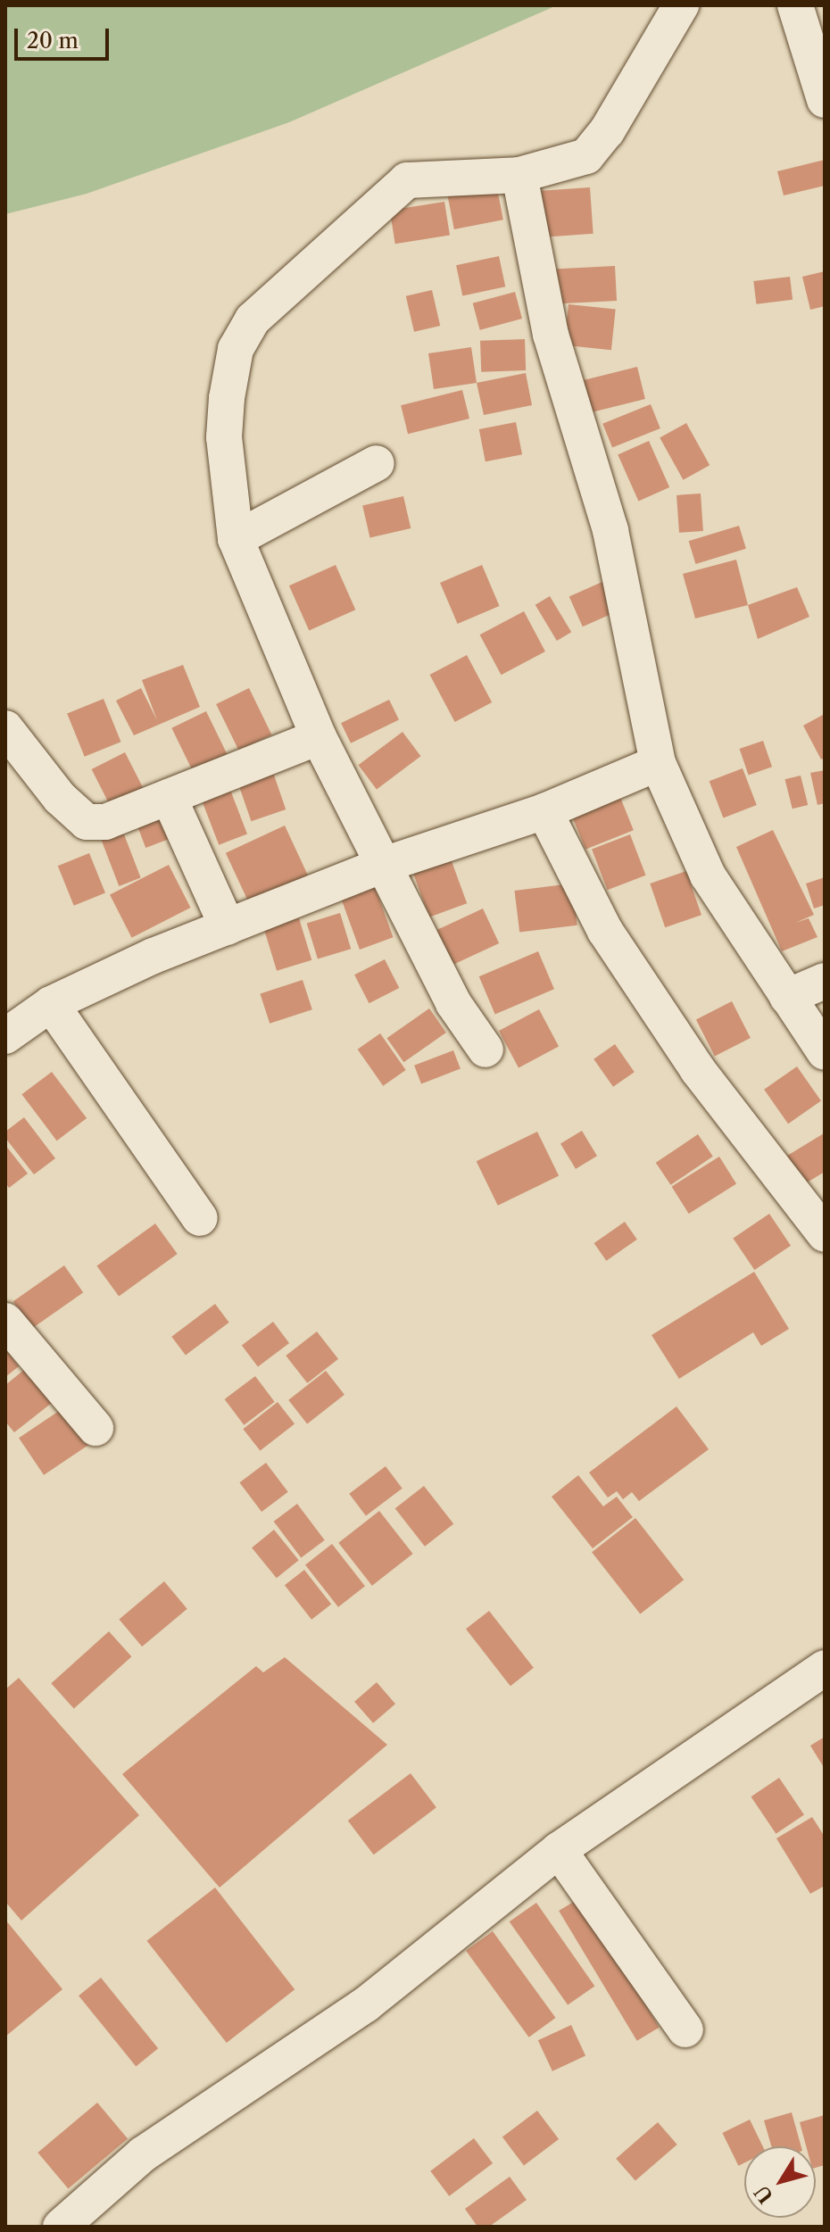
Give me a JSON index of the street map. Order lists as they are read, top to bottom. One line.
{"scale_bar":"20 m","north":"bottom left"}
